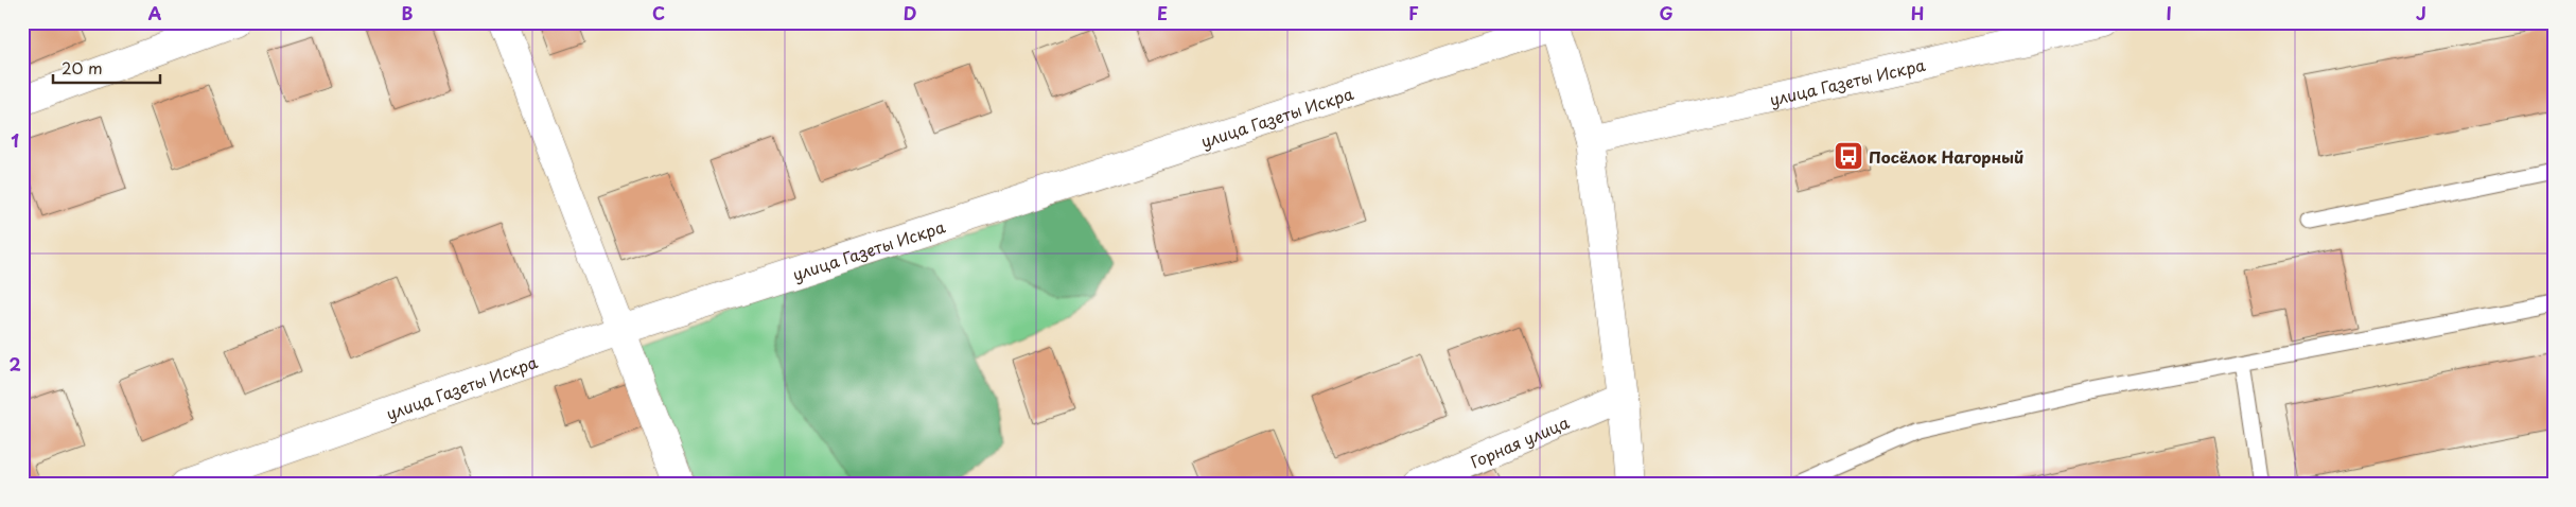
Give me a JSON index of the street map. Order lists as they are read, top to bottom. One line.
{"streets":{"street":["улица Газеты Искра","Горная улица"]},"places":{"bus stop":["Посёлок Нагорный"]},"scale_bar":"20 m","grid":{"columns":["A","B","C","D","E","F","G","H","I","J"],"rows":["1","2"]}}
